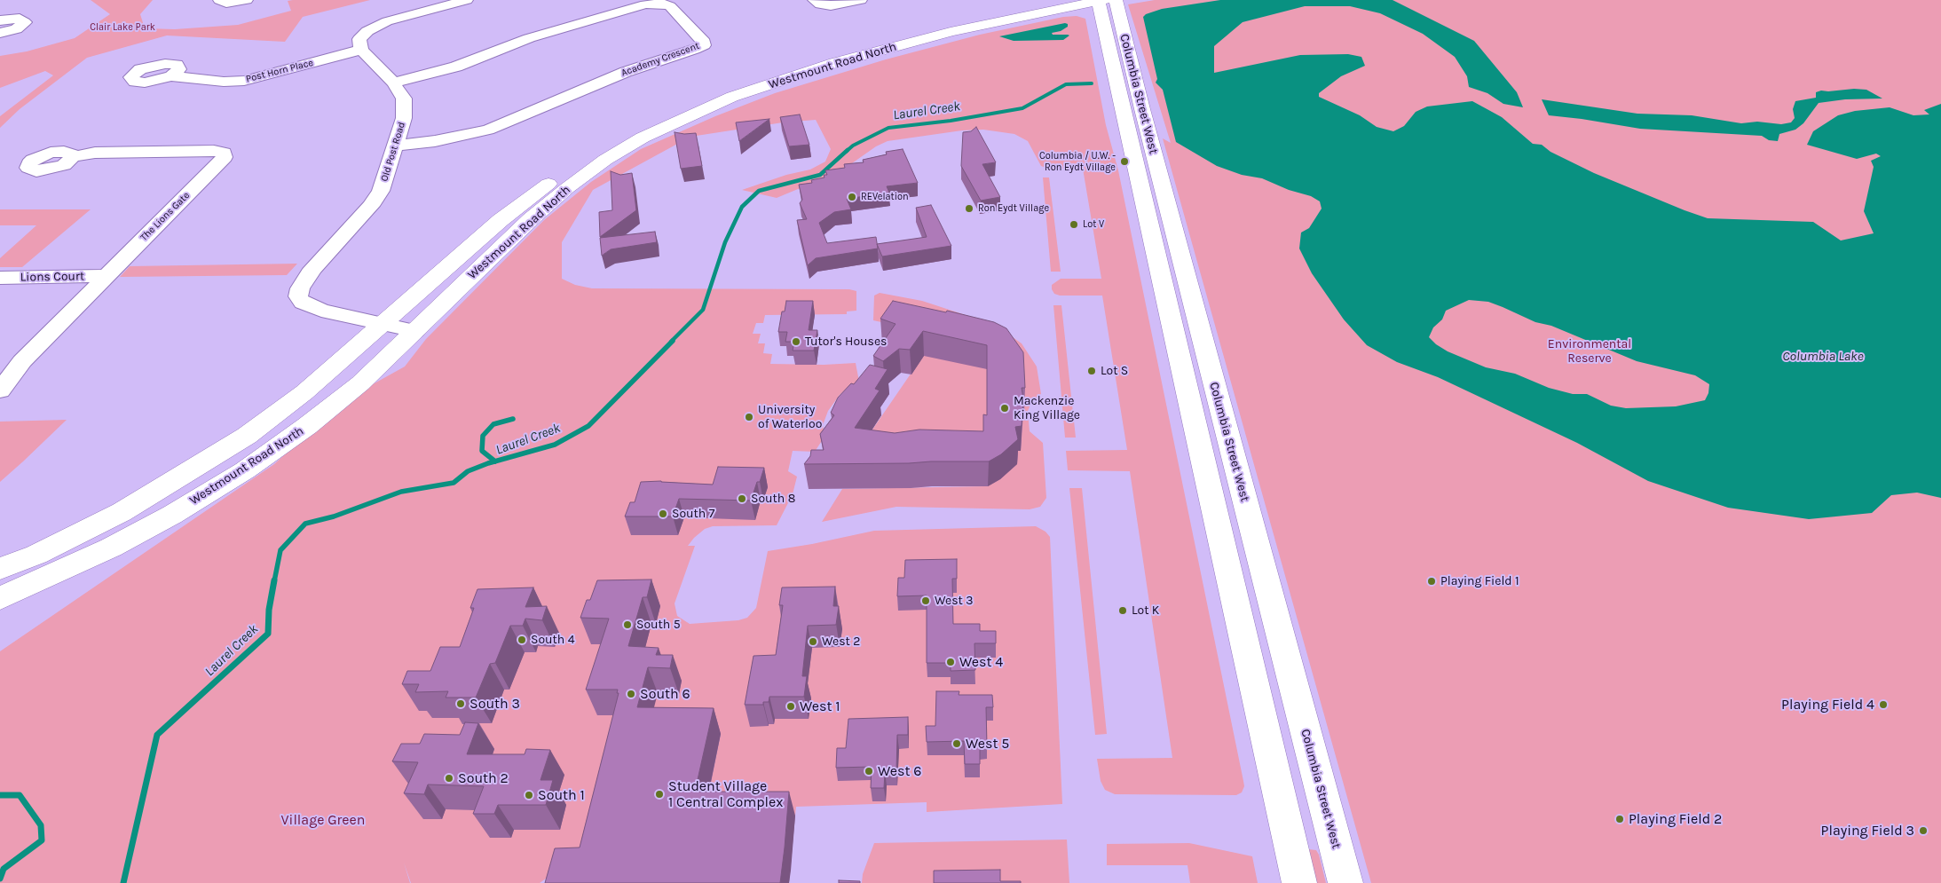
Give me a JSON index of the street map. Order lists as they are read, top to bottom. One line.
{"streets":{"main road":["Westmount Road North","Columbia Street West"],"street":["Academy Crescent","Post Horn Place","Old Post Road","The Lions Gate","Lions Court"]},"crossings":[["Academy Crescent","Old Post Road"],["Westmount Road North","Columbia Street West"],["Westmount Road North","Old Post Road"],["Post Horn Place","Old Post Road"],["The Lions Gate","Lions Court"]],"water":["Laurel Creek","Columbia Lake"],"parks":["Clair Lake Park","Environmental Reserve","Village Green"],"places":["Columbia / U.W. - Ron Eydt Village","REVelation","Ron Eydt Village","Lot V","Tutor's Houses","Lot S","Mackenzie King Village","University of Waterloo","South 8","South 7","Playing Field 1","West 3","Lot K","South 5","South 4","West 2","West 4","South 6","South 3","Playing Field 4","West 1","West 5","West 6","South 2","Student Village 1 Central Complex","South 1","Playing Field 2","Playing Field 3"]}
